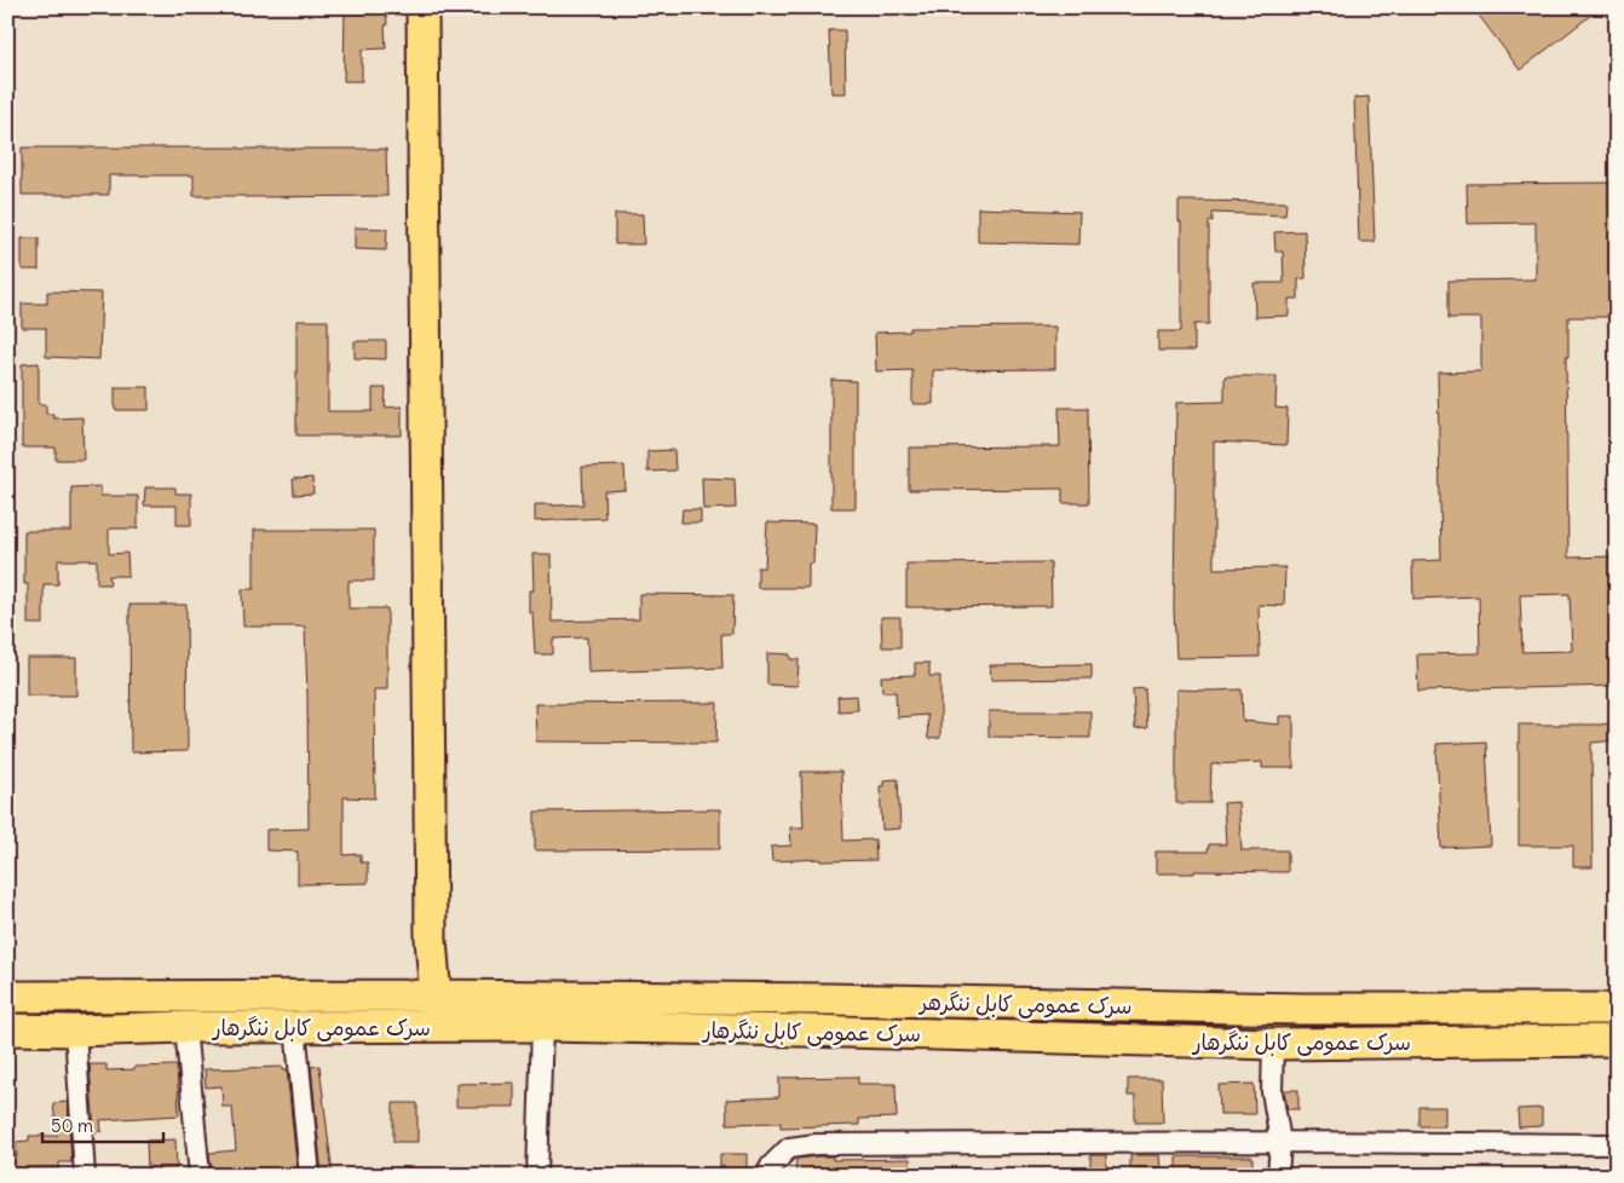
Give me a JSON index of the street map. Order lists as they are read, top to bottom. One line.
{"streets":{"highway":["سرک عمومی کابل ننگرهر","سرک عمومی کابل ننگرهار"]},"crossings":[["سرک عمومی کابل ننگرهر","سرک عمومی کابل ننگرهار"]],"scale_bar":"50 m"}
